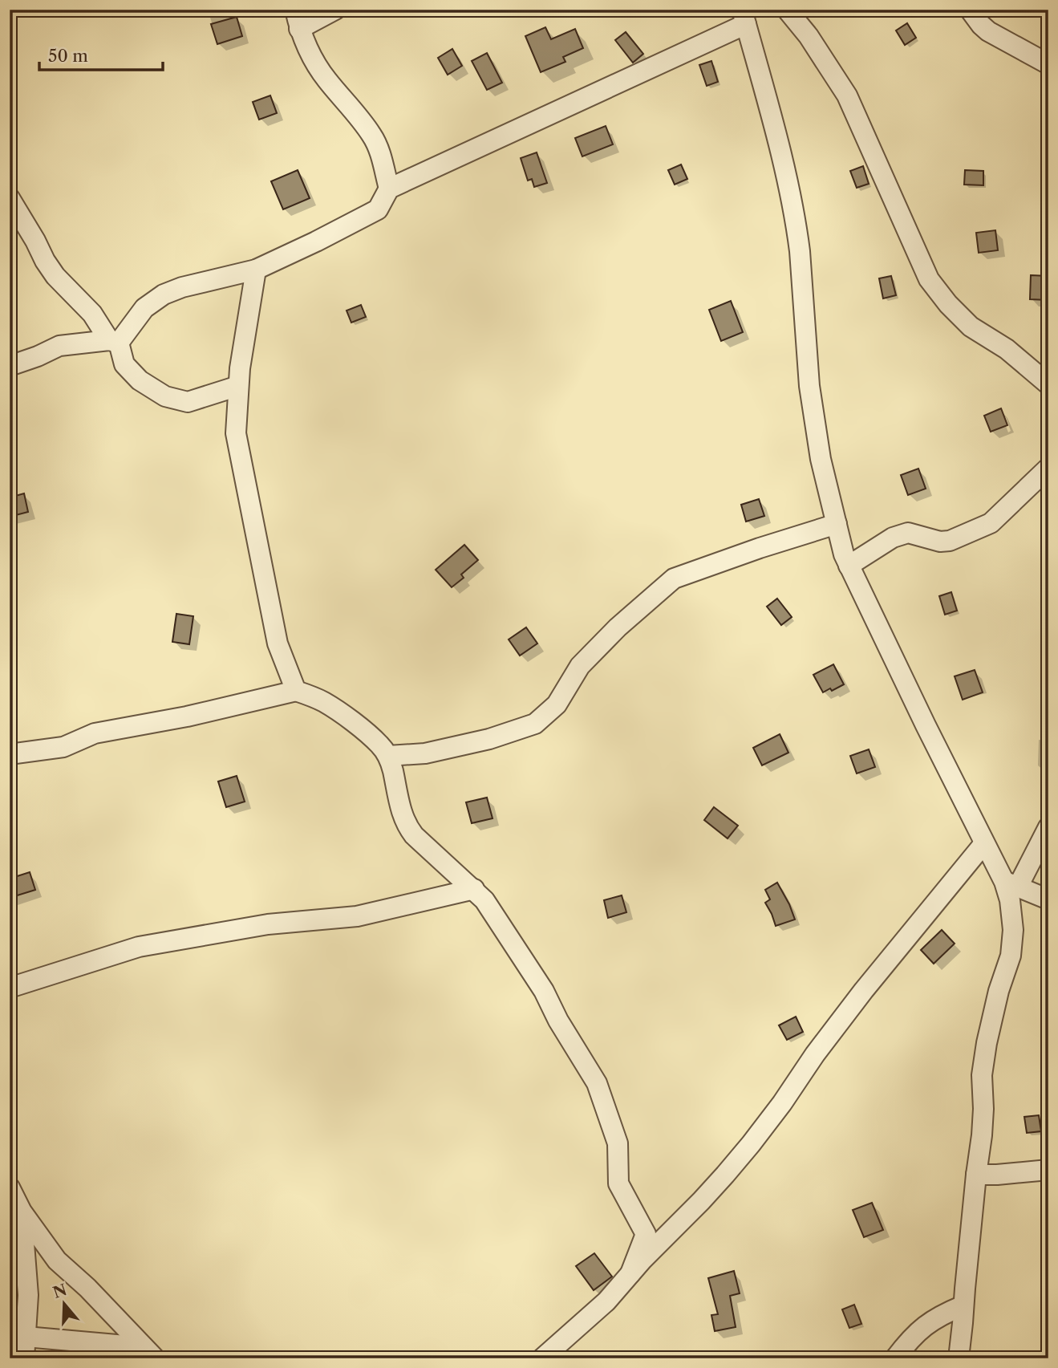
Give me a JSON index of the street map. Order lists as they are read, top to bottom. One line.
{"scale_bar":"50 m","north":"top"}
